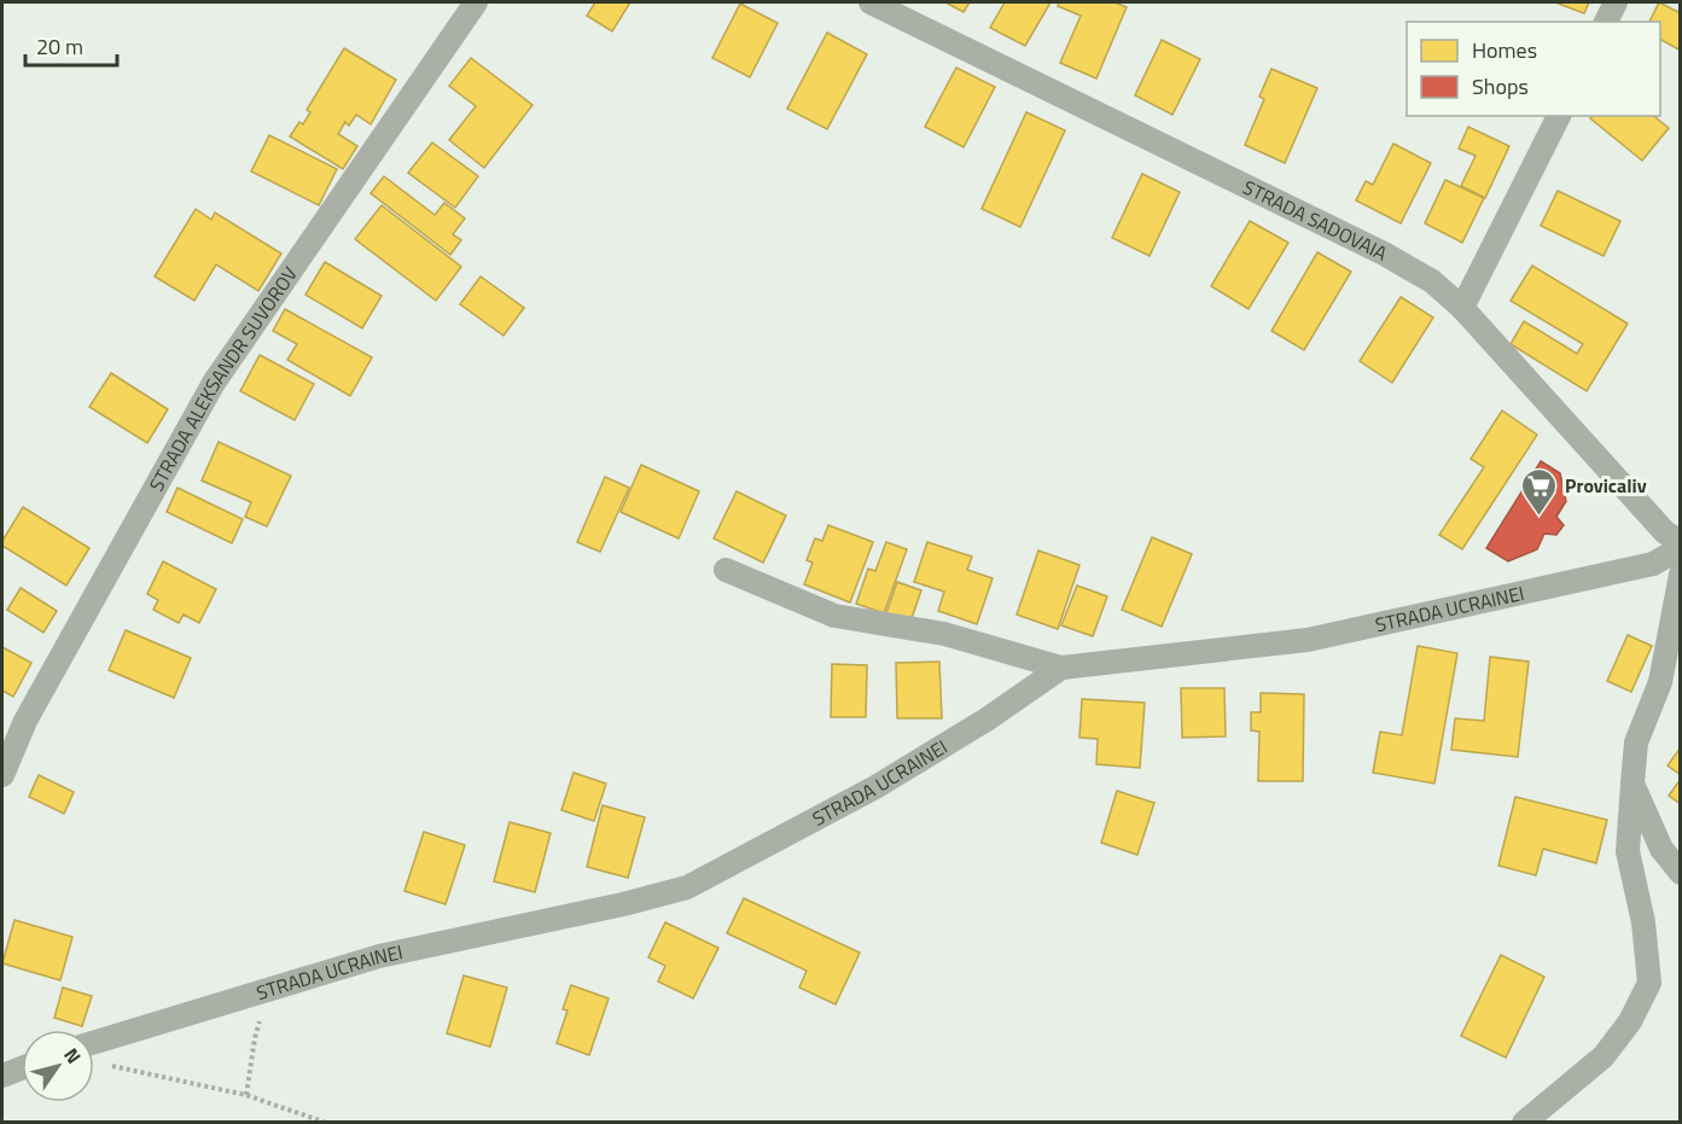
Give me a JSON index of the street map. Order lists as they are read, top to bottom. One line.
{"streets":{"street":["STRADA SADOVAIA","STRADA ALEKSANDR SUVOROV","STRADA UCRAINEI"]},"places":{"supermarket":["Provicaliv"]},"legend":["Homes","Shops"],"scale_bar":"20 m","north":"top right"}
